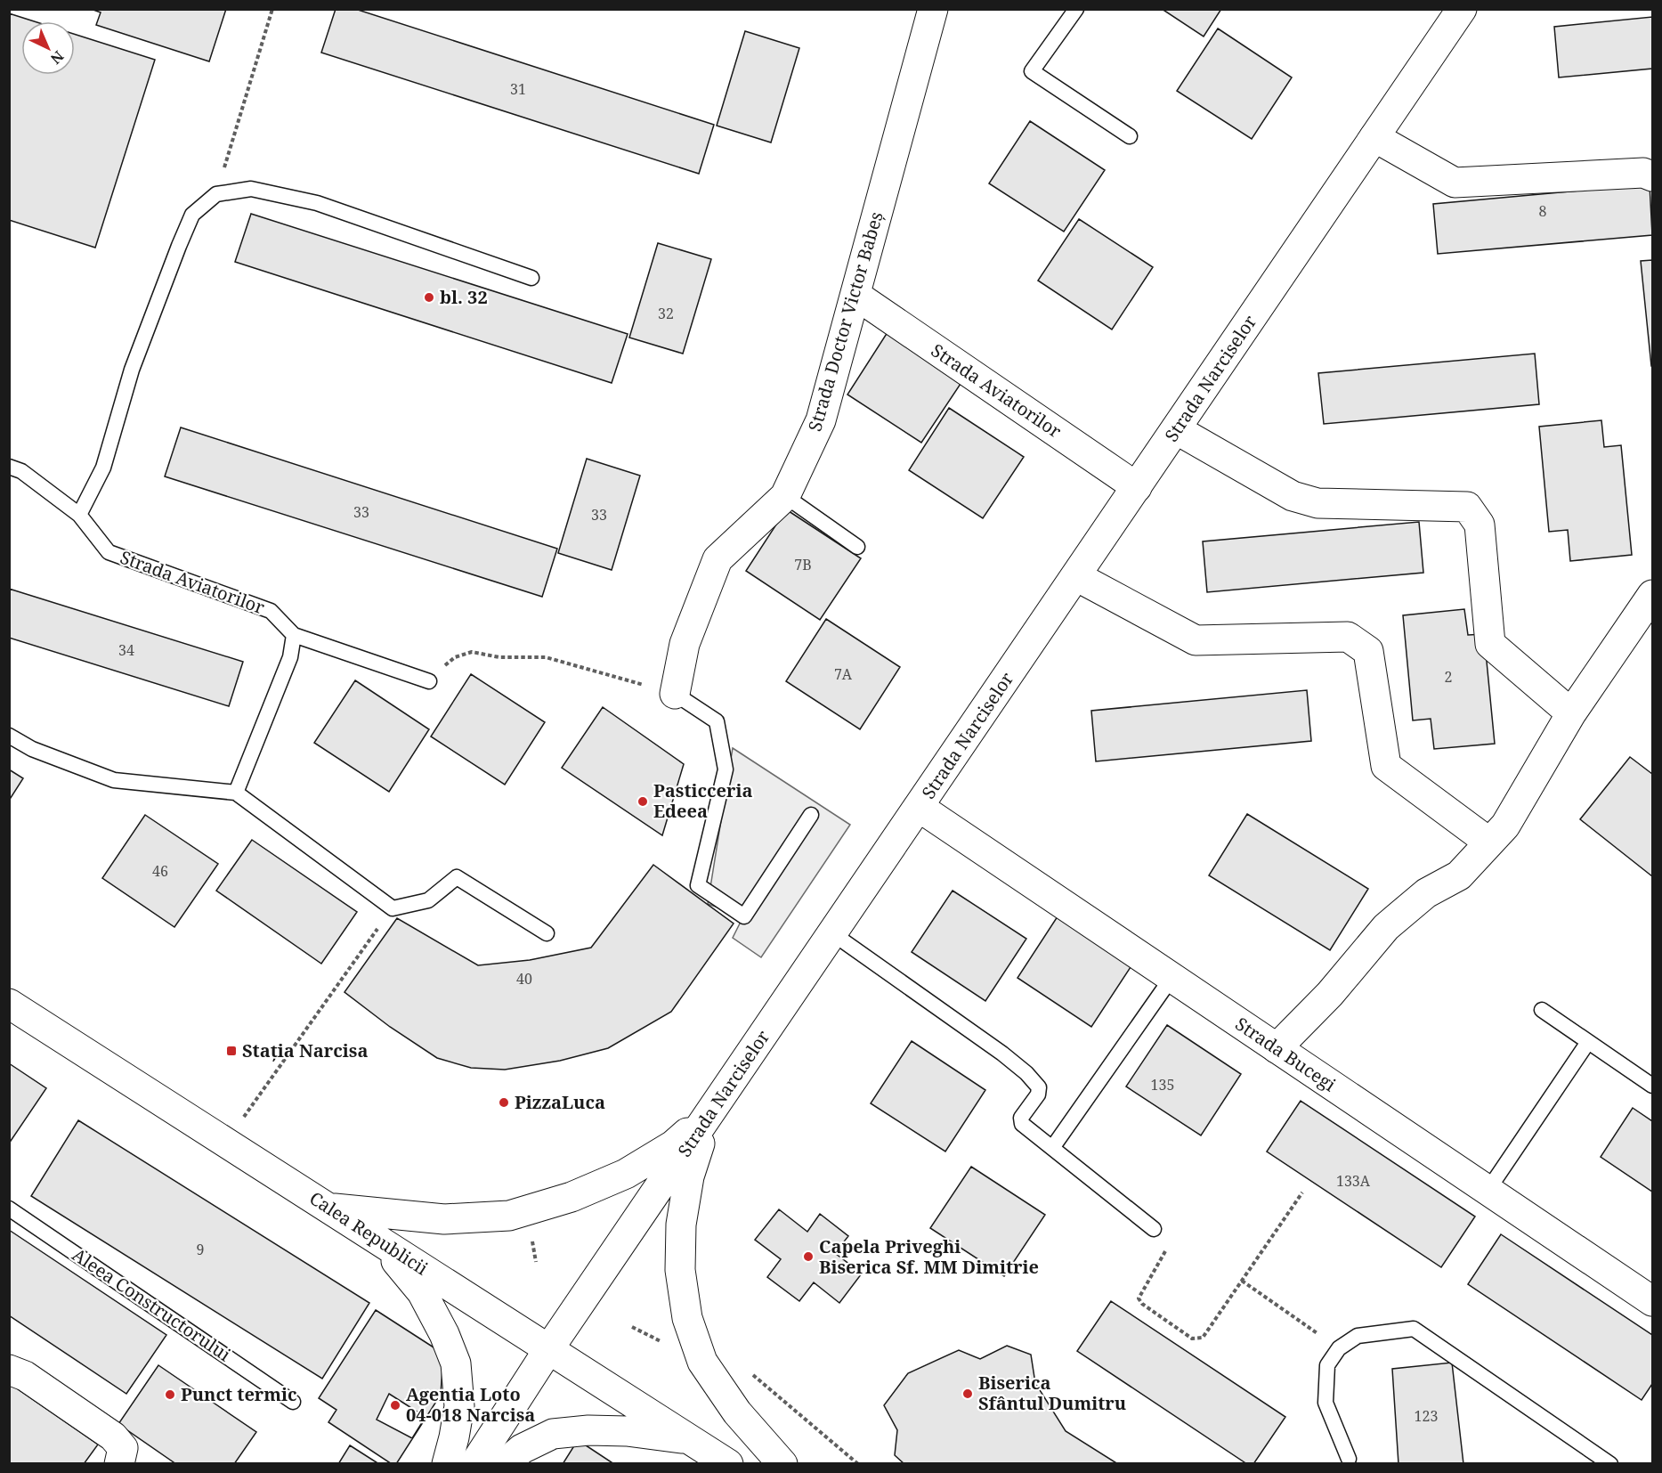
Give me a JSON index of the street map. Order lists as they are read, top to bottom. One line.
{"streets":{"street":["Strada Doctor Victor Babeș","Strada Narciselor","Strada Aviatorilor","Strada Bucegi","Calea Republicii"],"lane":["Aleea Constructorului"]},"crossings":[["Strada Doctor Victor Babeș","Strada Aviatorilor"],["Strada Narciselor","Strada Aviatorilor"],["Strada Narciselor","Strada Bucegi"],["Strada Narciselor","Calea Republicii"]],"places":{"other":["bl. 32","Pasticceria Edeea","PizzaLuca","Capela Priveghi Biserica Sf. MM Dimitrie","Biserica Sfântul Dumitru","Punct termic","Agentia Loto 04-018 Narcisa"],"transit":["Stația Narcisa"]},"house_numbers":["31","8","32","33","33","7B","34","7A","2","46","40","135","133A","9","123"],"north":"bottom right"}
